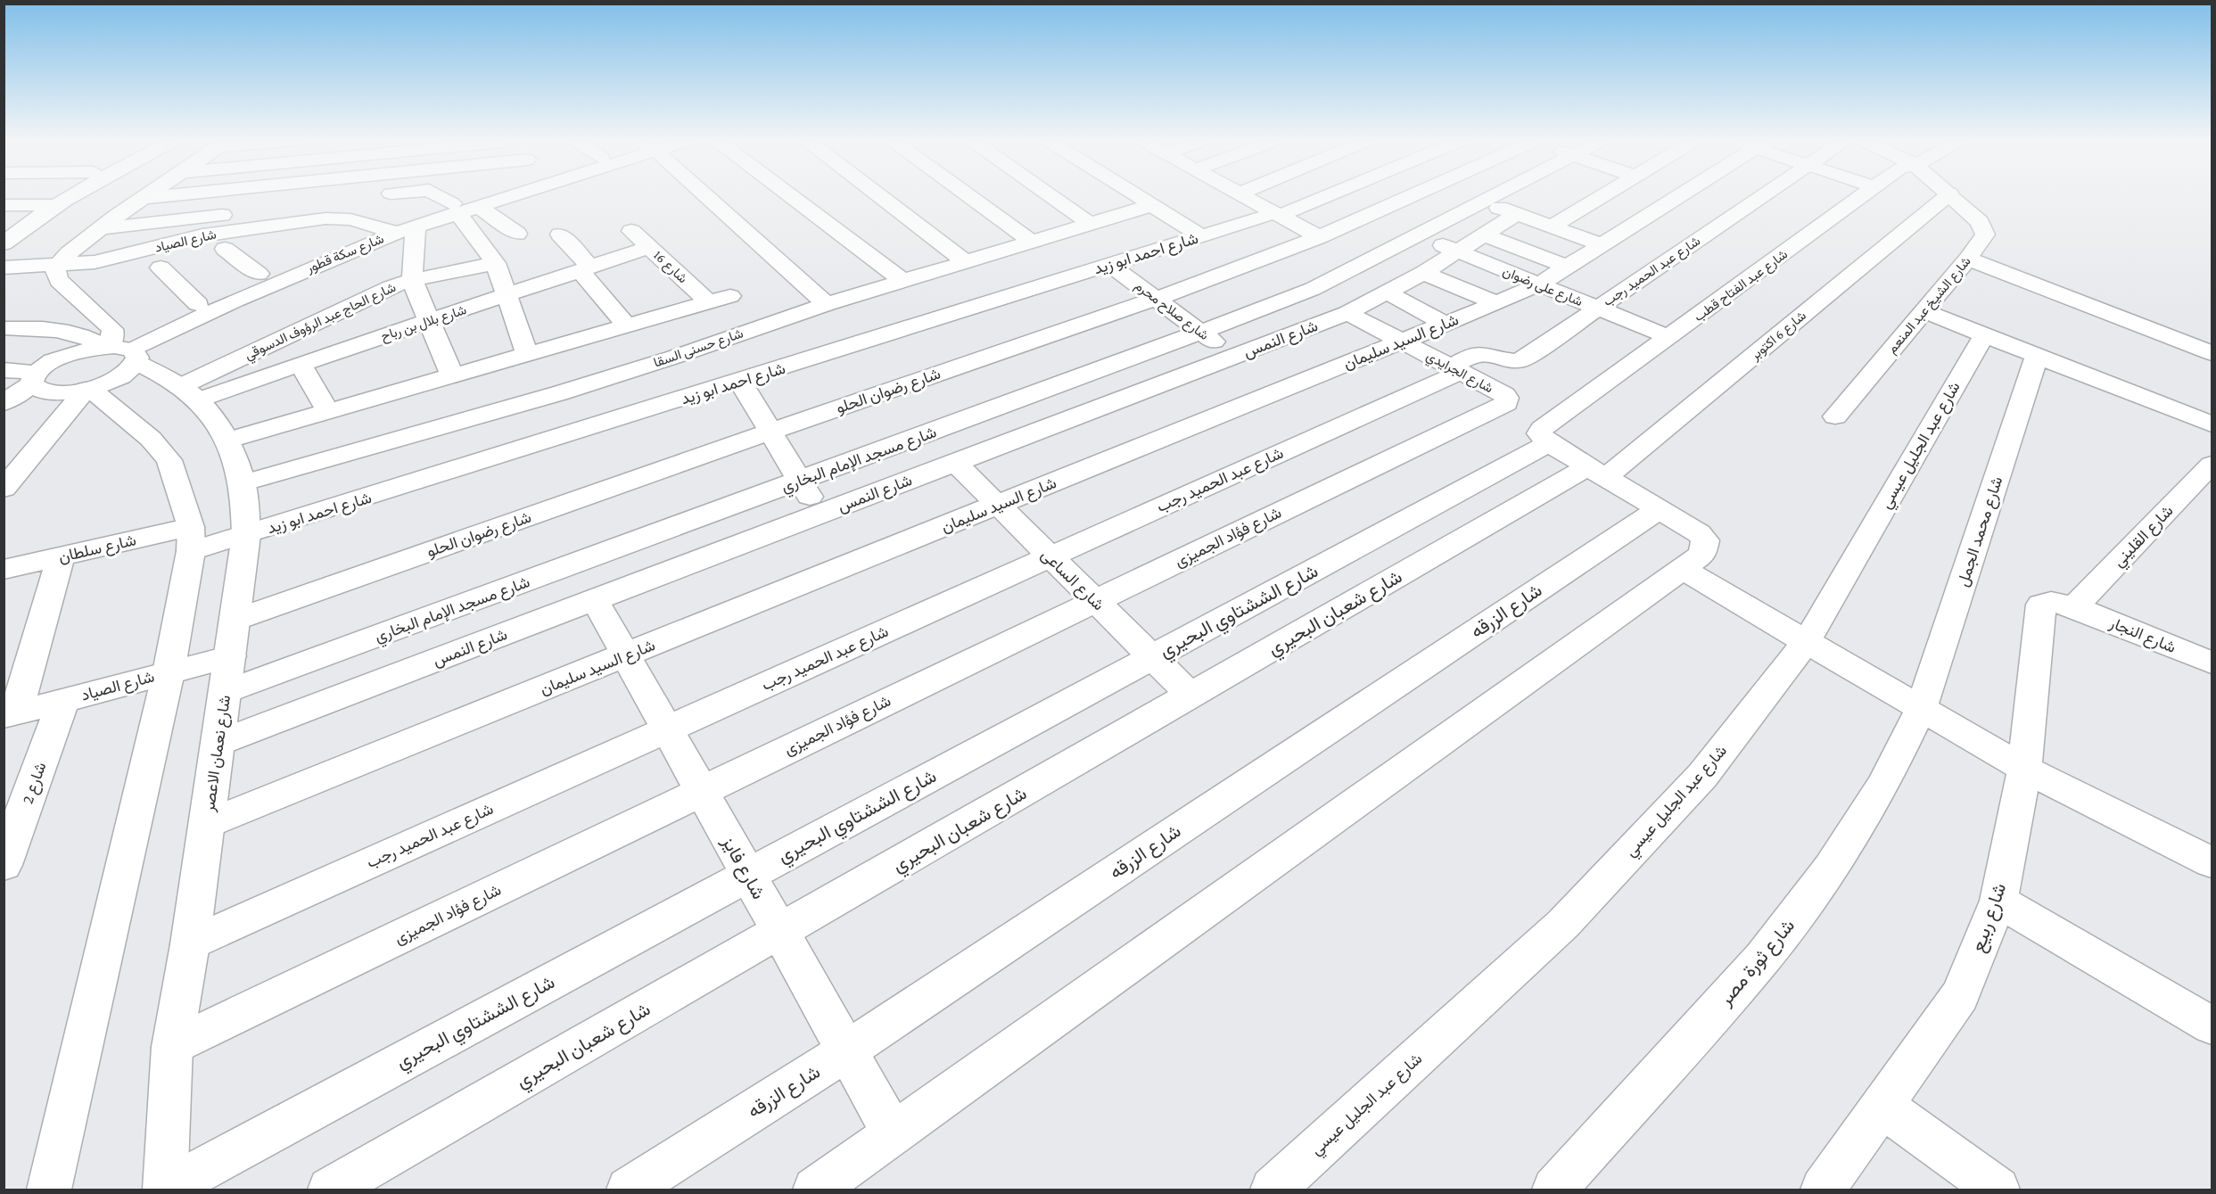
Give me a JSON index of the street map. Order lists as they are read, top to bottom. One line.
{"streets":{"street":["شارع الصياد","شارع سكة قطور","شارع احمد ابو زيد","شارع 16","شارع عبد الحميد رجب","شارع عبد الفتاح قطب","شارع على رضوان","شارع الشيخ عبد المنعم","شارع صلاح محرم","شارع الحاج عبد الرؤوف الدسوقي","شارع بلال بن رباح","شارع 6 اكتوبر","شارع النمس","شارع السيد سليمان","شارع حسنى السقا","شارع الجرايدي","شارع رضوان الحلو","شارع عبد الجليل عيسي","شارع مسجد الإمام البخاري","شارع محمد الجمل","شارع القليني","شارع فؤاد الجميزى","شارع سلطان","شارع الساعى","شارع الششتاوي البحيري","شارع الزرقه","شارع شعبان البحيري","شارع النجار","شارع نعمان الاعصر","شارع 2","شارع فايز","شارع ربيع","شارع ثورة مصر"]},"crossings":[["شارع الصياد","شارع سكة قطور"],["شارع الصياد","شارع نعمان الاعصر"],["شارع الصياد","شارع 2"],["شارع سكة قطور","شارع نعمان الاعصر"],["شارع احمد ابو زيد","شارع صلاح محرم"],["شارع احمد ابو زيد","شارع سلطان"],["شارع احمد ابو زيد","شارع نعمان الاعصر"],["شارع 16","شارع بلال بن رباح"],["شارع عبد الحميد رجب","شارع على رضوان"],["شارع عبد الحميد رجب","شارع الجرايدي"],["شارع عبد الحميد رجب","شارع الساعى"],["شارع عبد الحميد رجب","شارع نعمان الاعصر"],["شارع عبد الحميد رجب","شارع فايز"],["شارع عبد الفتاح قطب","شارع على رضوان"],["شارع عبد الفتاح قطب","شارع الششتاوي البحيري"],["شارع على رضوان","شارع النمس"],["شارع على رضوان","شارع السيد سليمان"],["شارع على رضوان","شارع مسجد الإمام البخاري"],["شارع صلاح محرم","شارع النمس"],["شارع صلاح محرم","شارع رضوان الحلو"],["شارع صلاح محرم","شارع مسجد الإمام البخاري"],["شارع الحاج عبد الرؤوف الدسوقي","شارع بلال بن رباح"],["شارع الحاج عبد الرؤوف الدسوقي","شارع نعمان الاعصر"],["شارع بلال بن رباح","شارع نعمان الاعصر"],["شارع 6 اكتوبر","شارع شعبان البحيري"],["شارع النمس","شارع الجرايدي"],["شارع النمس","شارع الساعى"],["شارع النمس","شارع نعمان الاعصر"],["شارع النمس","شارع فايز"],["شارع السيد سليمان","شارع الجرايدي"],["شارع السيد سليمان","شارع الساعى"],["شارع السيد سليمان","شارع نعمان الاعصر"],["شارع السيد سليمان","شارع فايز"],["شارع حسنى السقا","شارع نعمان الاعصر"],["شارع الجرايدي","شارع فؤاد الجميزى"],["شارع رضوان الحلو","شارع مسجد الإمام البخاري"],["شارع رضوان الحلو","شارع نعمان الاعصر"],["شارع مسجد الإمام البخاري","شارع نعمان الاعصر"],["شارع محمد الجمل","شارع ثورة مصر"],["شارع القليني","شارع النجار"],["شارع القليني","شارع ربيع"],["شارع فؤاد الجميزى","شارع الساعى"],["شارع فؤاد الجميزى","شارع نعمان الاعصر"],["شارع فؤاد الجميزى","شارع فايز"],["شارع الساعى","شارع الششتاوي البحيري"],["شارع الساعى","شارع شعبان البحيري"],["شارع الششتاوي البحيري","شارع نعمان الاعصر"],["شارع الششتاوي البحيري","شارع فايز"],["شارع الزرقه","شارع فايز"],["شارع شعبان البحيري","شارع فايز"],["شارع النجار","شارع ربيع"]]}
